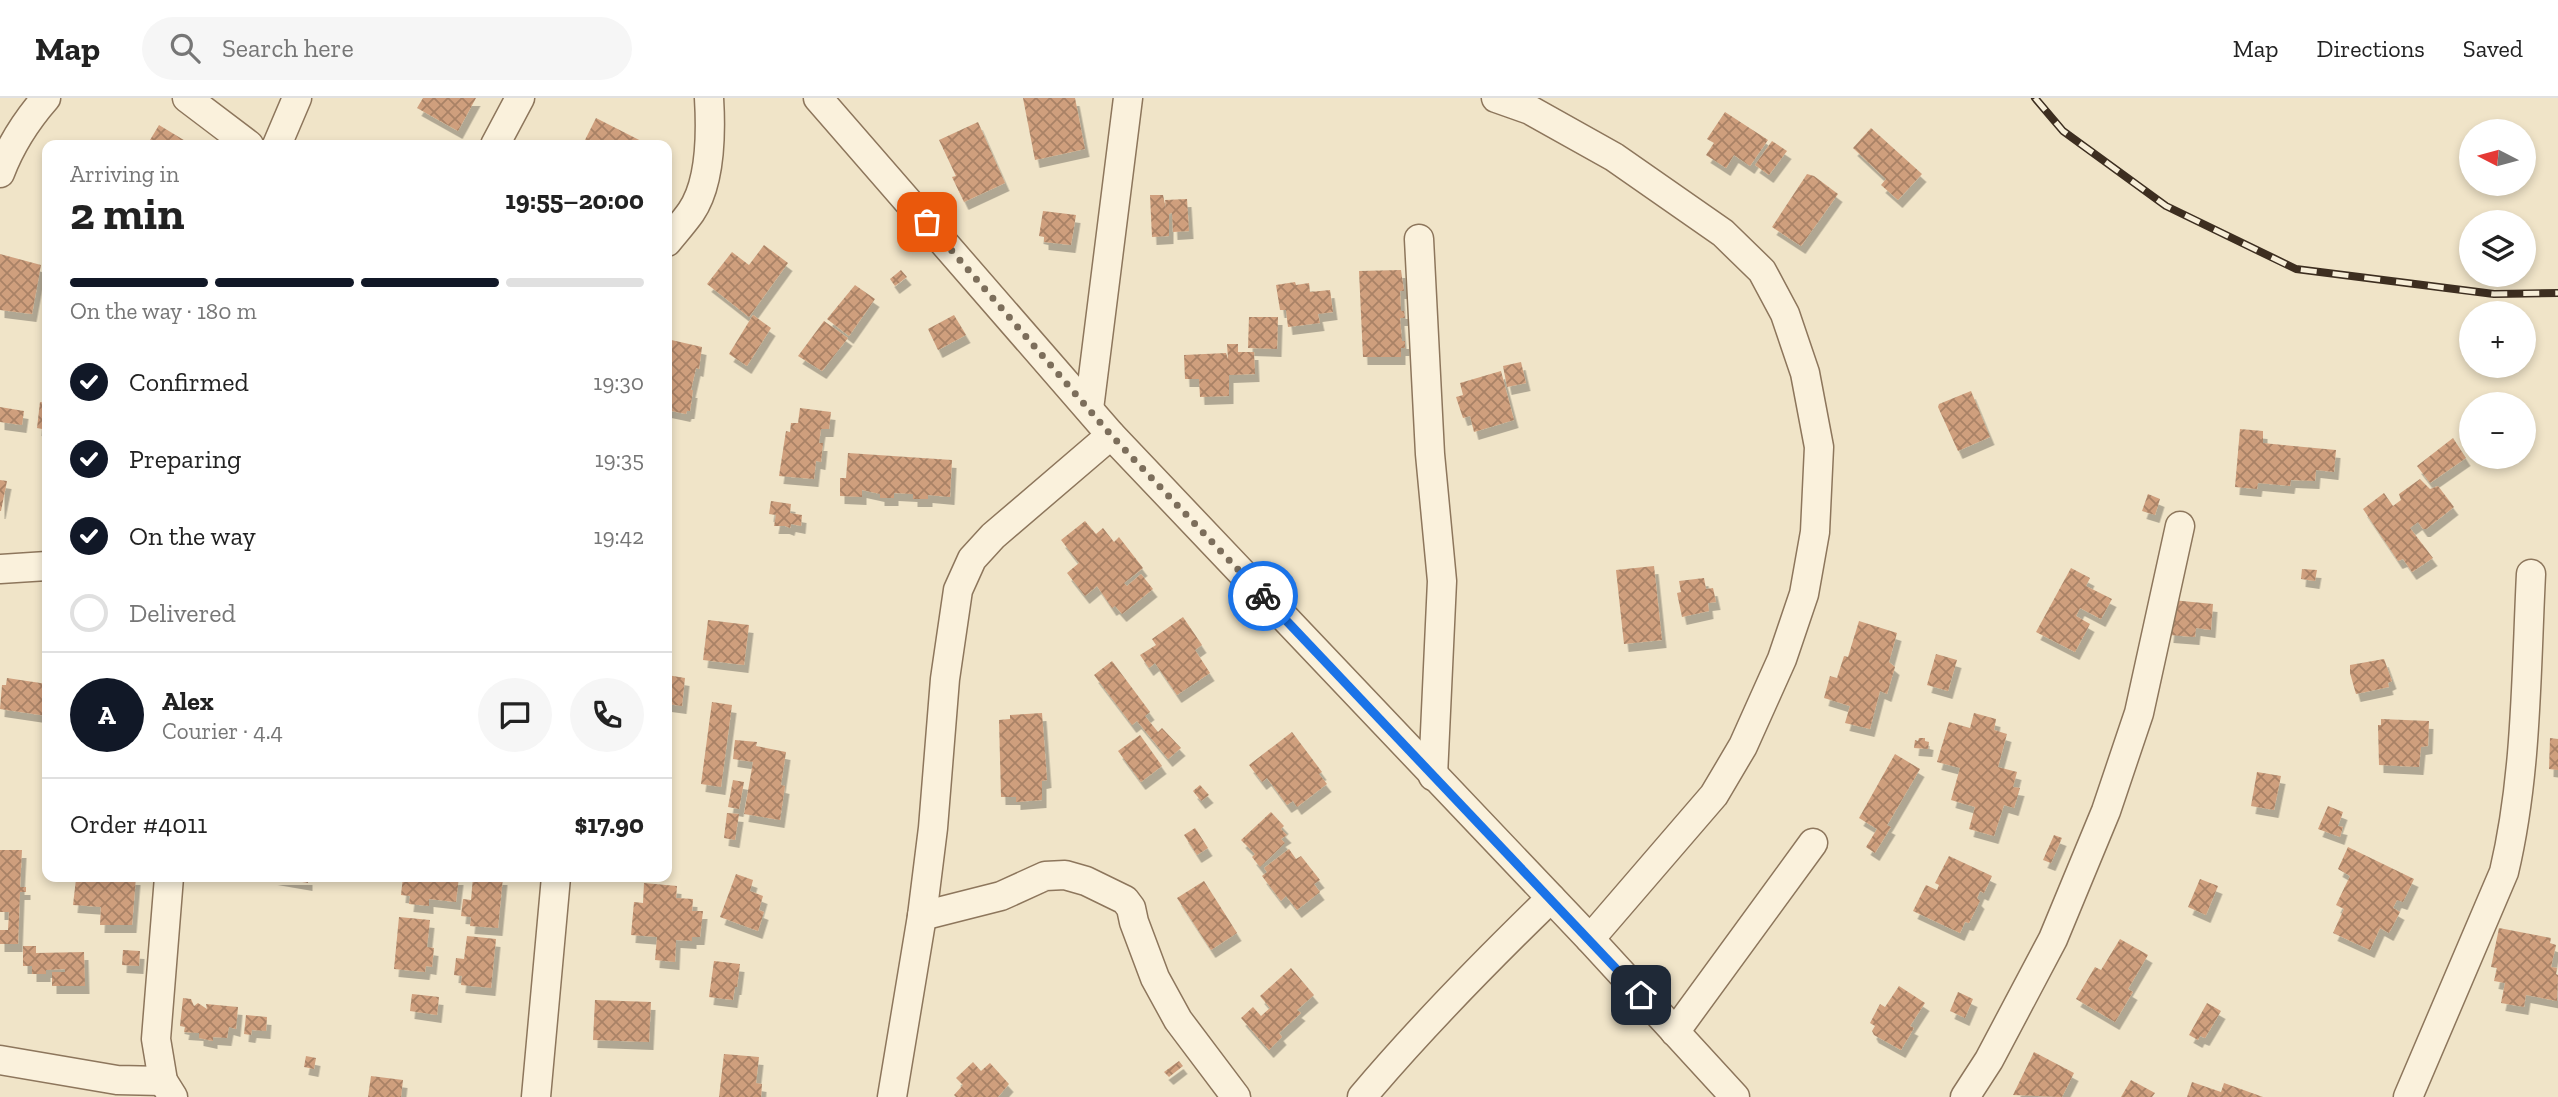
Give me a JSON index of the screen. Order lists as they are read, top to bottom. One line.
{"north":"left","page":{"header":"Map","search":"Search here","nav":["Map","Directions","Saved"],"map_buttons":["+","−"],"heading":["2 min","Arriving in","19:55–20:00"],"panel":["Alex","Courier · 4.4","Order #4011","$17.90"],"bar":"On the way · 180 m","list":[["Confirmed","19:30"],["Preparing","19:35"],["On the way","19:42"],"Delivered"],"round":"A"}}
